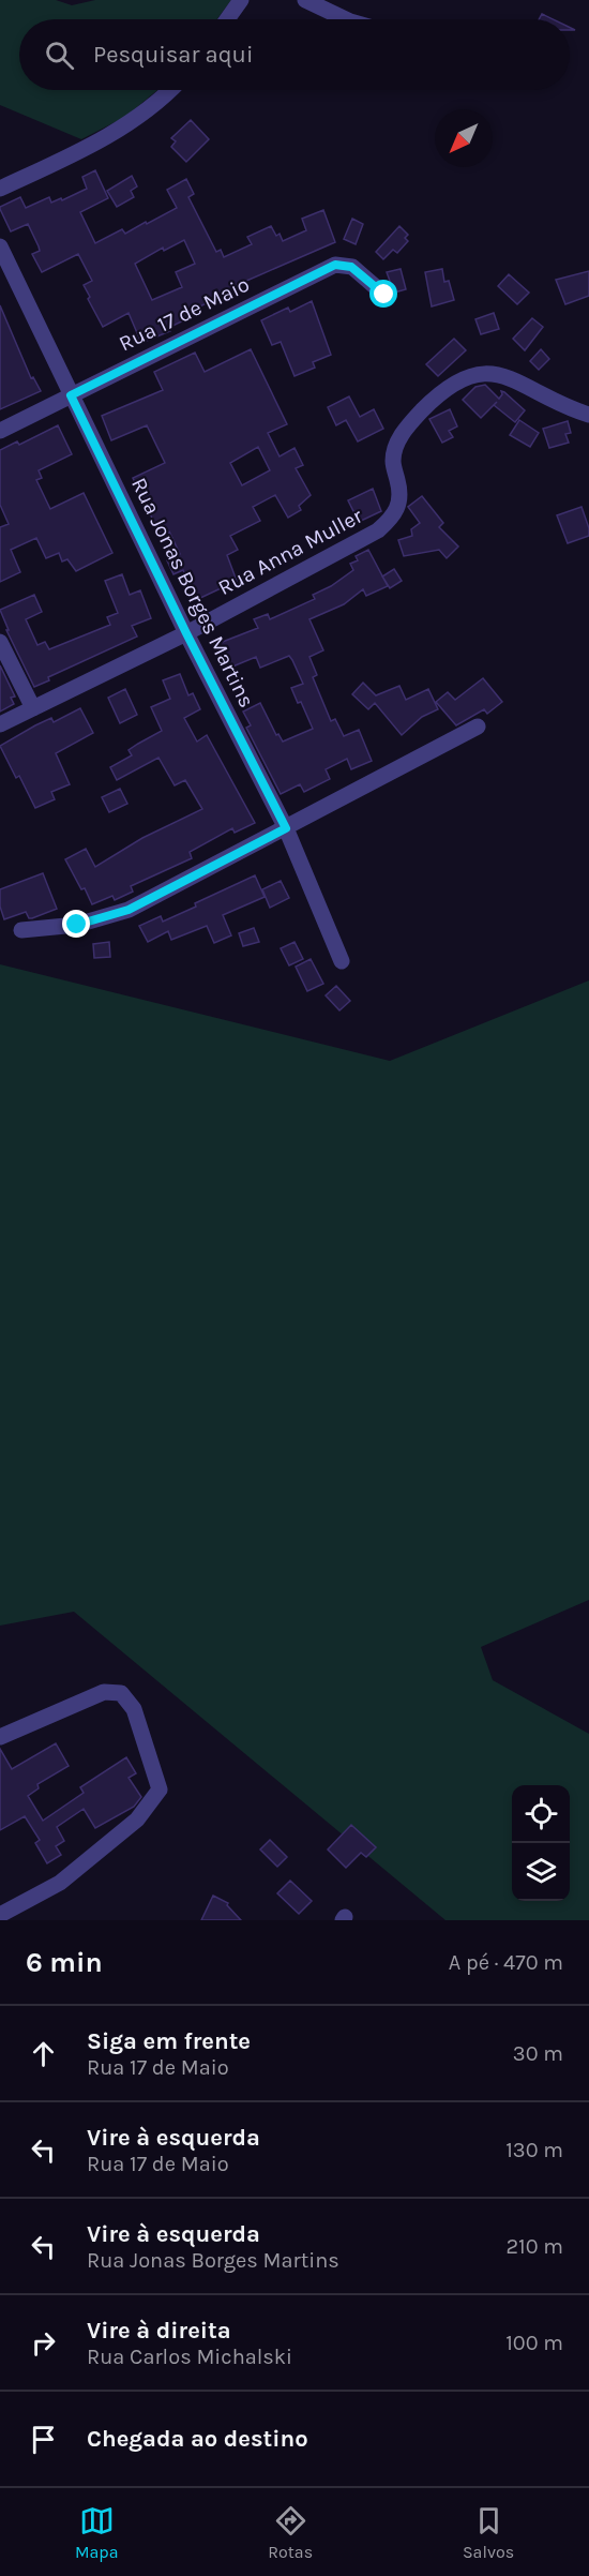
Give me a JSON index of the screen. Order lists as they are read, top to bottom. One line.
{"streets":{"street":["Rua 17 de Maio","Rua Anna Muller","Rua Jonas Borges Martins"]},"crossings":[["Rua 17 de Maio","Rua Jonas Borges Martins"],["Rua Anna Muller","Rua Jonas Borges Martins"]],"north":"bottom left","page":{"search":"Pesquisar aqui","heading":["6 min","A pé · 470 m"],"list":[["Siga em frente","Rua 17 de Maio","30 m"],["Vire à esquerda","Rua 17 de Maio","130 m"],["Vire à esquerda","Rua Jonas Borges Martins","210 m"],["Vire à direita","Rua Carlos Michalski","100 m"],"Chegada ao destino"],"nav":["Mapa","Rotas","Salvos"]}}
